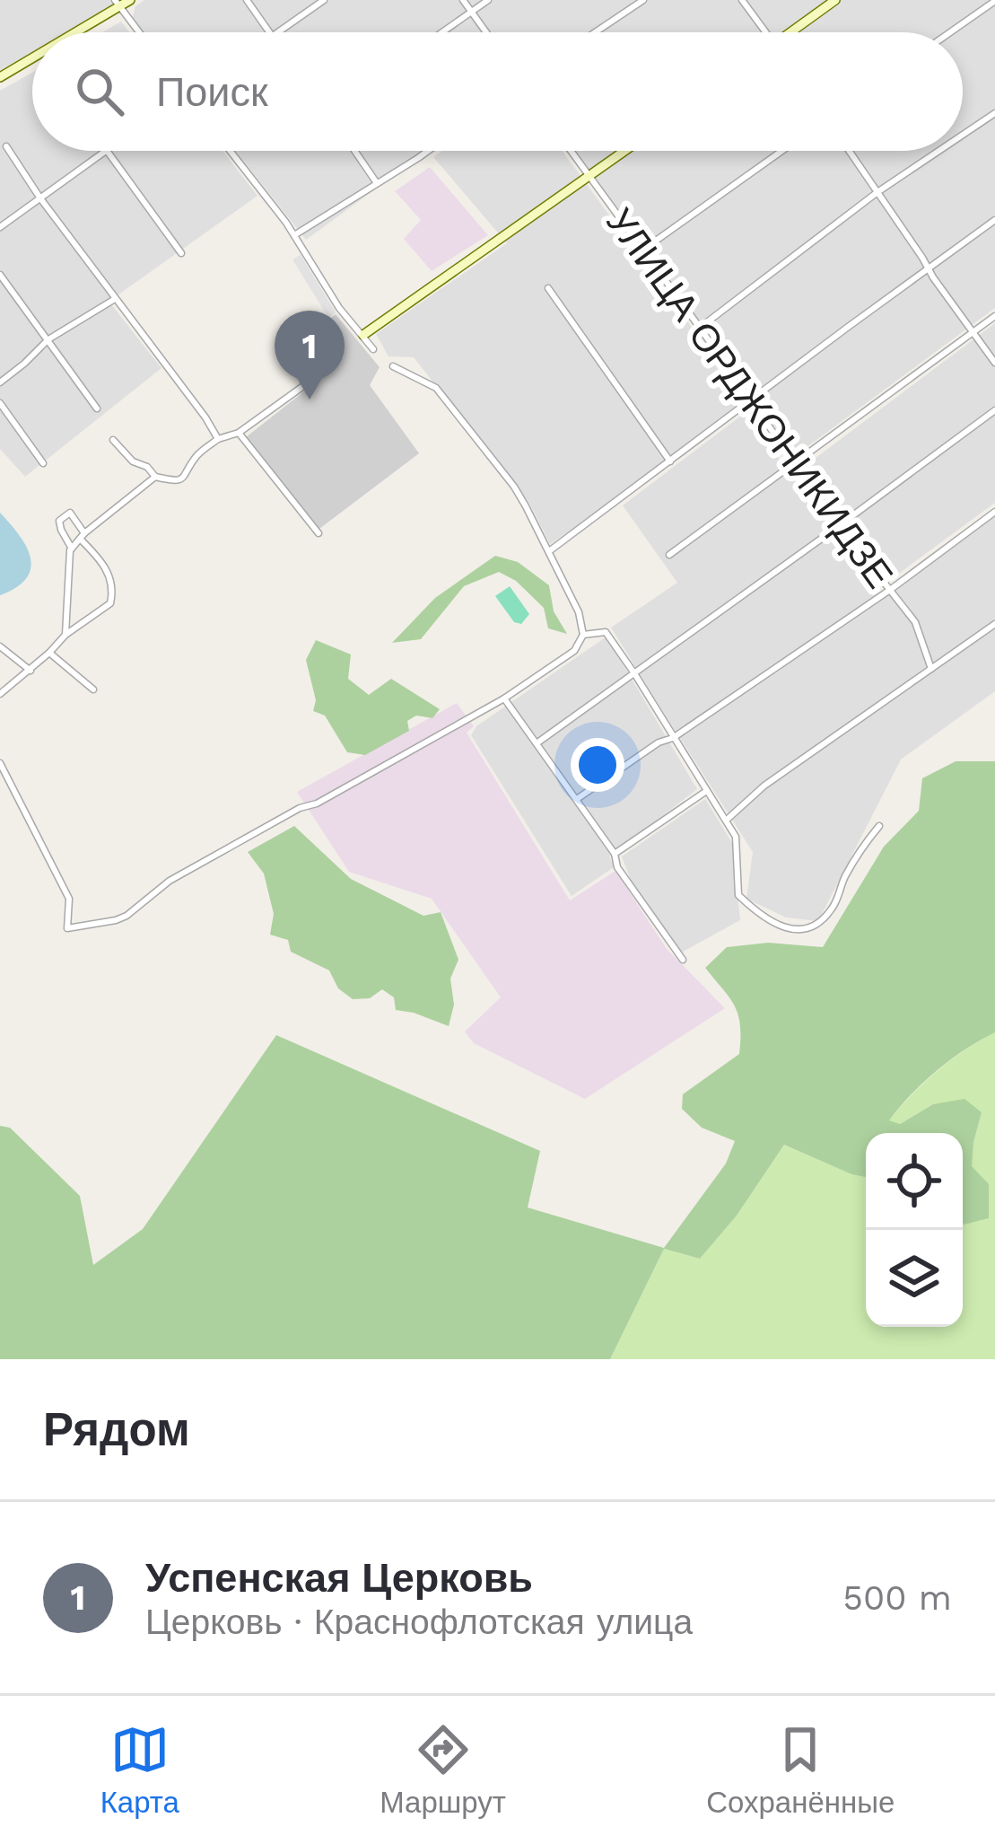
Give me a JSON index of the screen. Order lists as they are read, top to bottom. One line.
{"streets":{"street":["УЛИЦА ОРДЖОНИКИДЗЕ"]},"page":{"search":"Поиск","pins":"1","heading":"Рядом","list":[{"mark":"1","name":"Успенская Церковь","note":"Церковь · Краснофлотская улица","value":"500 m"}],"nav":["Карта","Маршрут","Сохранённые"]}}
